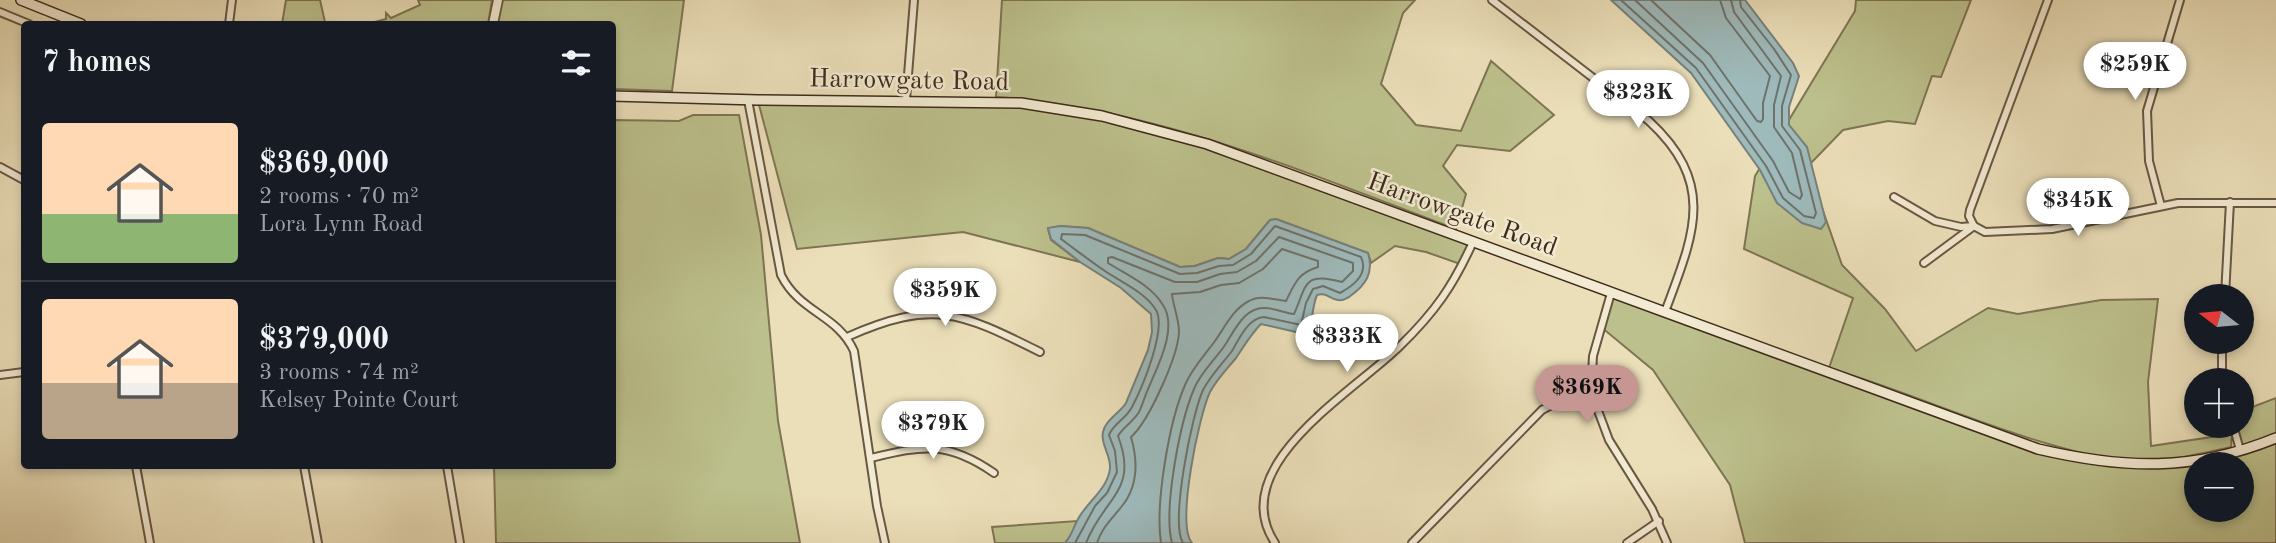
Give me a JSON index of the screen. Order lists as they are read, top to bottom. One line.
{"streets":{"main road":["Harrowgate Road"]},"north":"left","page":{"heading":"7 homes","price":["$259K","$323K","$345K","$359K","$333K","$369K","$379K"],"list":[{"name":"$369,000","note":"2 rooms · 70 m² · Lora Lynn Road"},{"name":"$379,000","note":"3 rooms · 74 m² · Kelsey Pointe Court"}],"map_buttons":["+","−"]}}
